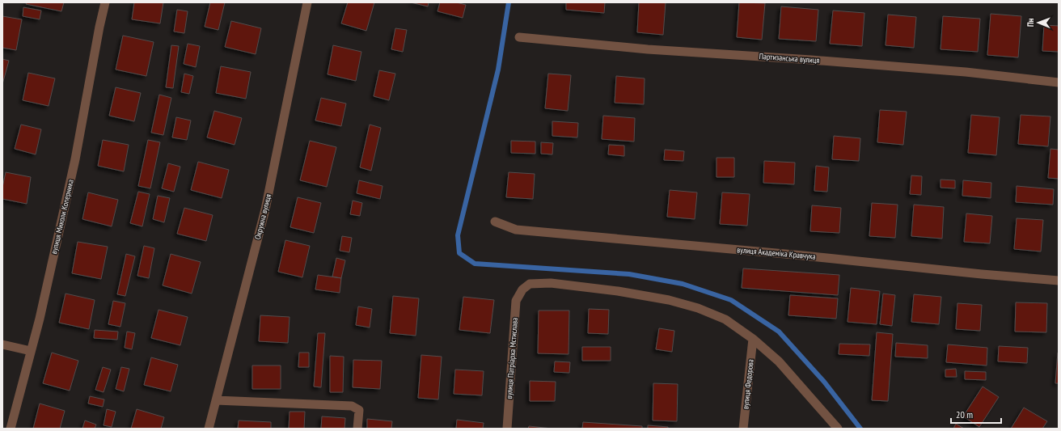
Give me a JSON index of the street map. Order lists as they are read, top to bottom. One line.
{"streets":{"street":["Партизанська вулиця","вулиця Миколи Коперника","Окружна вулиця","вулиця Академіка Кравчука","вулиця Патріарха Мстислава","вулиця Федорова"]},"crossings":[["вулиця Патріарха Мстислава","вулиця Федорова"]],"scale_bar":"20 m","north":"left"}
